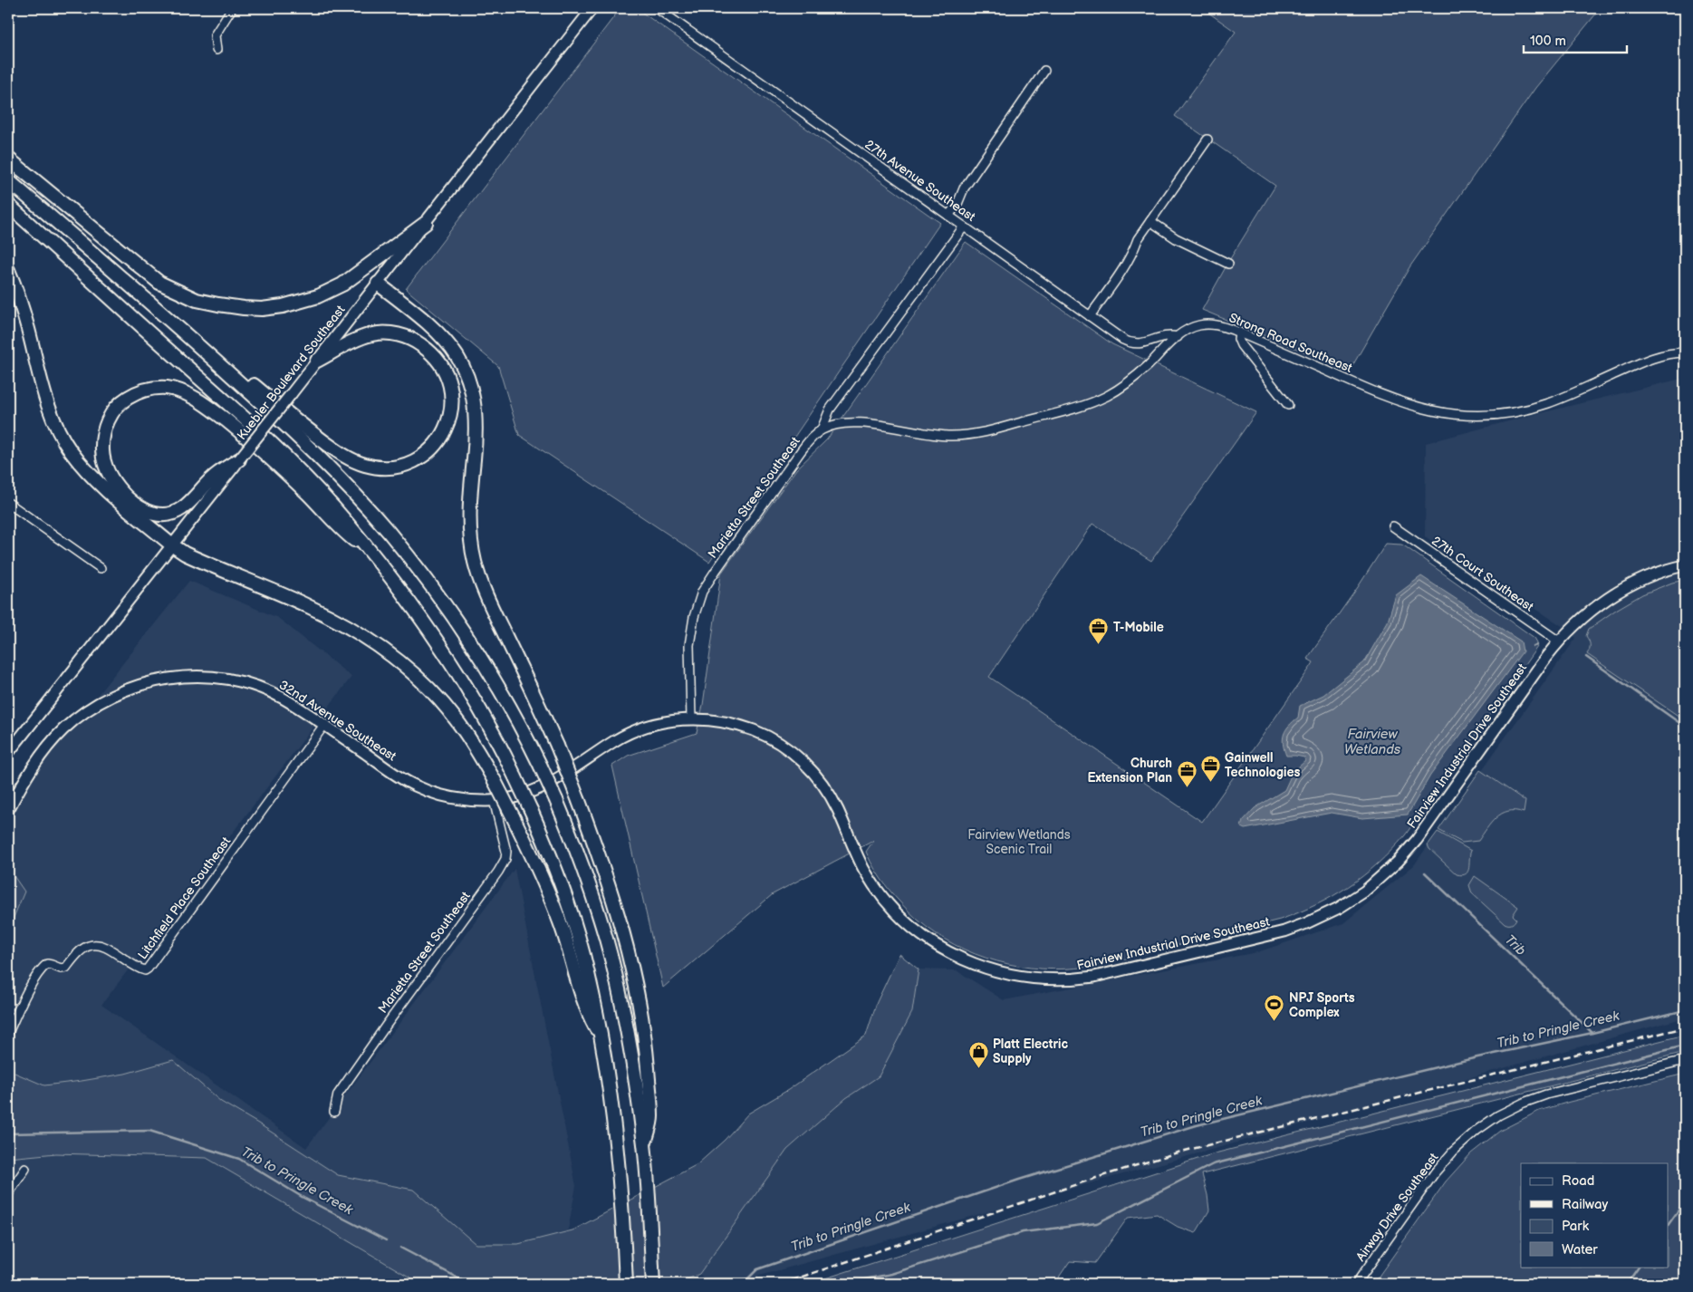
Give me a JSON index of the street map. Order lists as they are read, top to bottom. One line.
{"streets":{"main road":["Kuebler Boulevard Southeast","32nd Avenue Southeast","Fairview Industrial Drive Southeast"],"street":["27th Avenue Southeast","Strong Road Southeast","Marietta Street Southeast","27th Court Southeast","Litchfield Place Southeast","Airway Drive Southeast"]},"crossings":[["27th Avenue Southeast","Strong Road Southeast"],["27th Avenue Southeast","Marietta Street Southeast"],["Strong Road Southeast","Marietta Street Southeast"],["Marietta Street Southeast","Fairview Industrial Drive Southeast"],["27th Court Southeast","Fairview Industrial Drive Southeast"],["32nd Avenue Southeast","Fairview Industrial Drive Southeast"],["32nd Avenue Southeast","Litchfield Place Southeast"]],"water":["Fairview Wetlands","Trib","Trib to Pringle Creek"],"parks":["Fairview Wetlands Scenic Trail"],"places":{"office":["T-Mobile","Gainwell Technologies","Church Extension Plan"],"sports":["NPJ Sports Complex"],"shop":["Platt Electric Supply"]},"legend":["Road","Railway","Park","Water"],"scale_bar":"100 m"}
